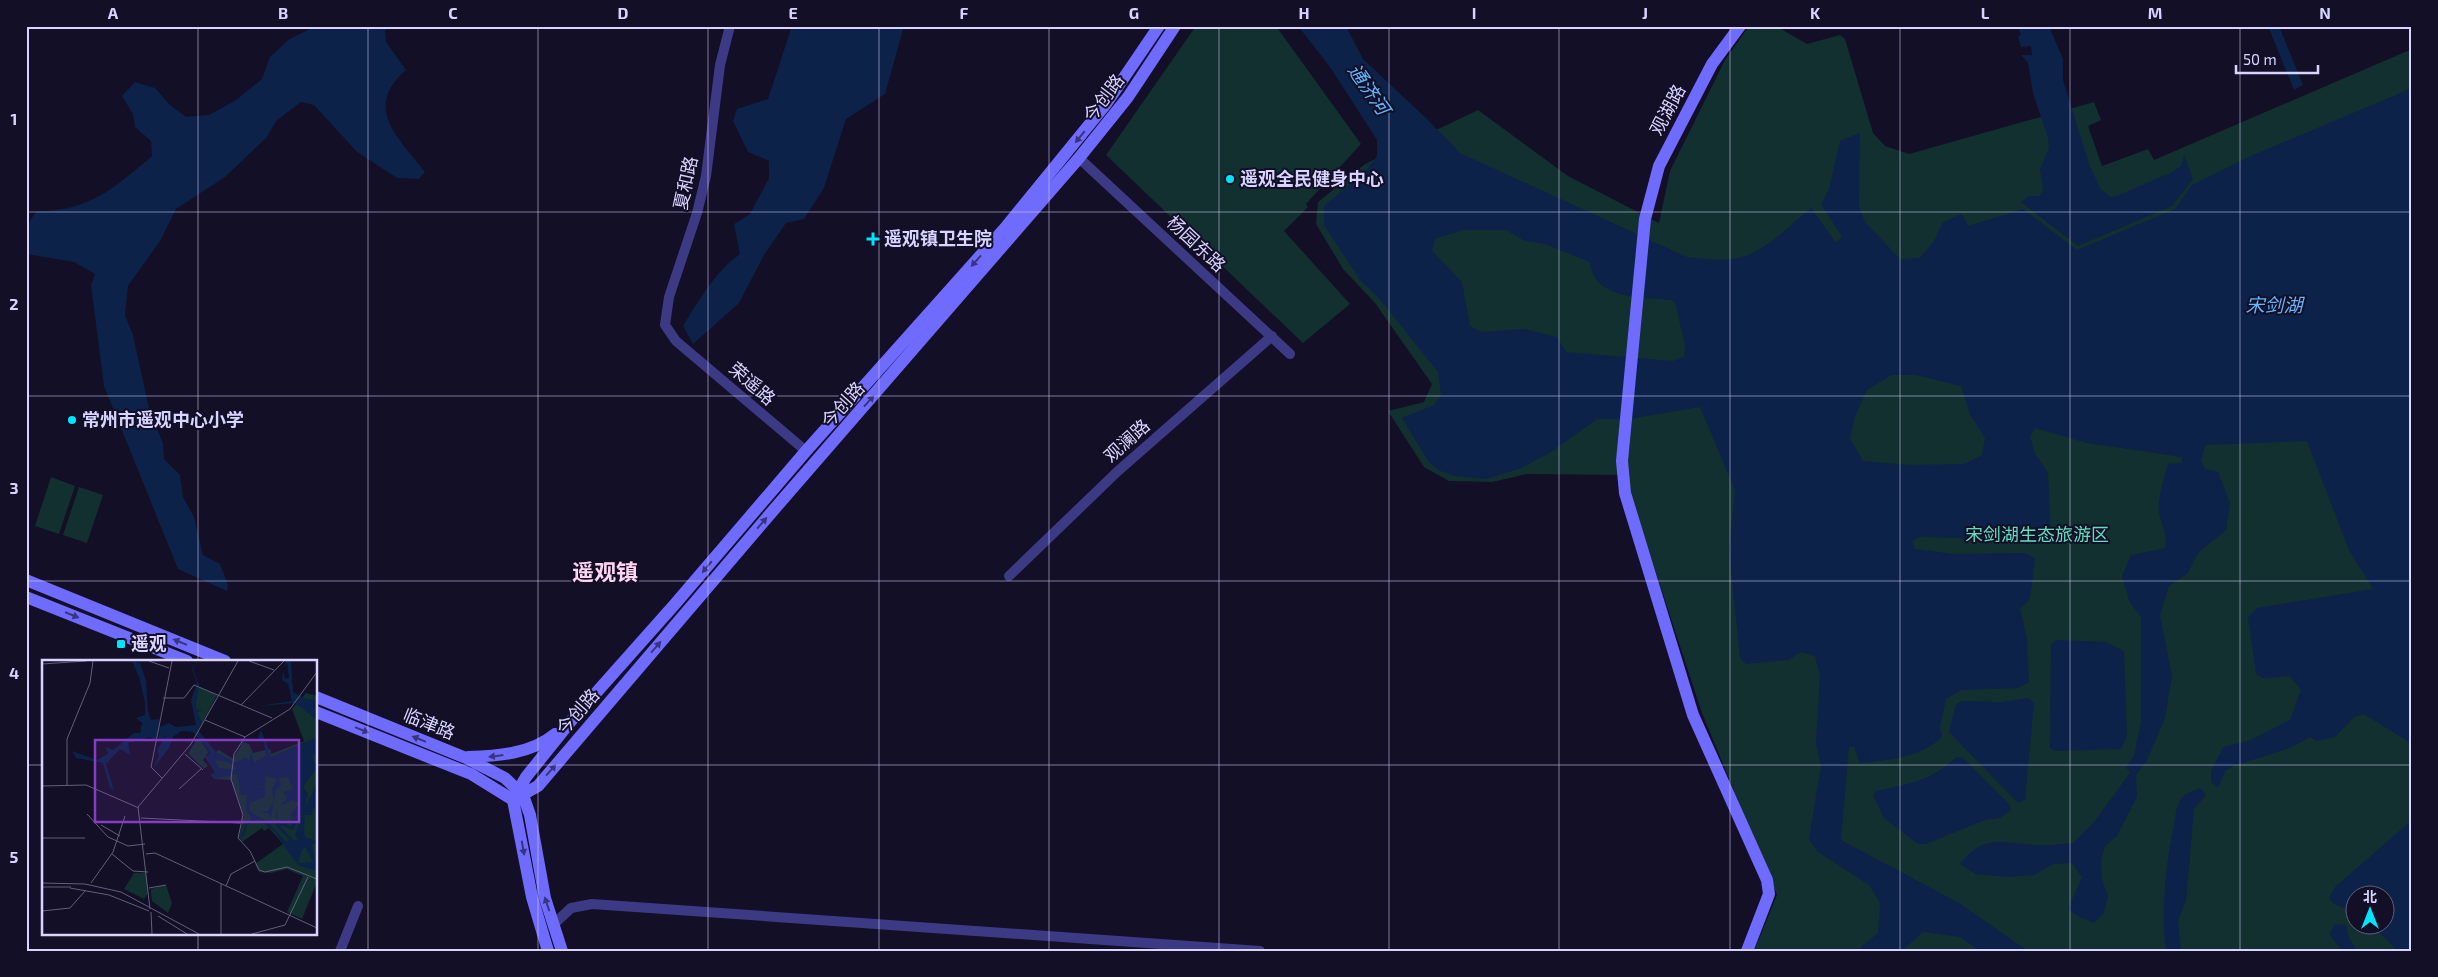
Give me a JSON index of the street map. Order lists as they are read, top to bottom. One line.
{"streets":{"main road":["今创路","观湖路","临津路"],"street":["夏和路","杨园东路","荣遥路","观澜路"]},"crossings":[["今创路","杨园东路"],["今创路","荣遥路"],["今创路","临津路"],["夏和路","荣遥路"],["杨园东路","观澜路"]],"districts":["遥观镇"],"water":["通济河","宋剑湖"],"parks":["宋剑湖生态旅游区"],"places":{"other":["遥观全民健身中心","常州市遥观中心小学"],"health":["遥观镇卫生院"],"transit":["遥观"]},"scale_bar":"50 m","north":"top","grid":{"columns":["A","B","C","D","E","F","G","H","I","J","K","L","M","N"],"rows":["1","2","3","4","5"]}}
